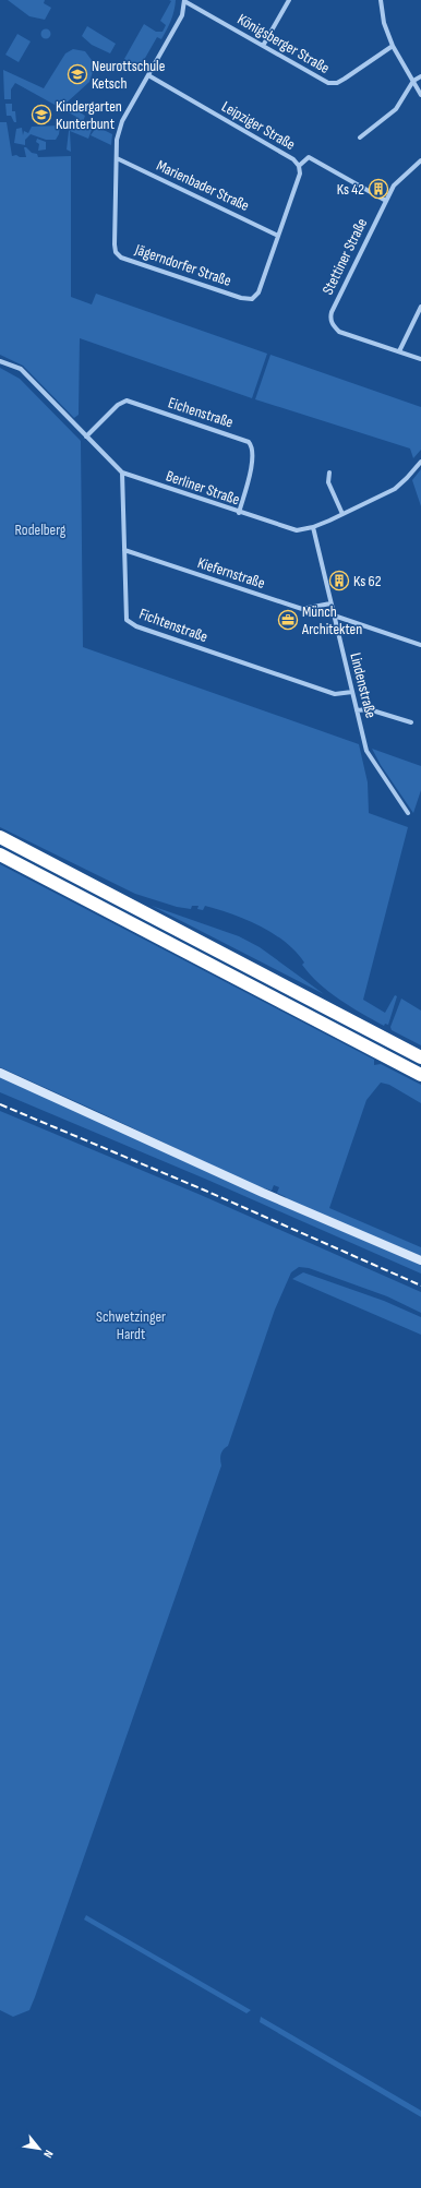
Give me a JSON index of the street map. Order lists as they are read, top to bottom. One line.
{"streets":{"street":["Königsberger Straße","Leipziger Straße","Marienbader Straße","Stettiner Straße","Jägerndorfer Straße","Eichenstraße","Berliner Straße","Kiefernstraße","Fichtenstraße","Lindenstraße"]},"crossings":[["Königsberger Straße","Jägerndorfer Straße"],["Leipziger Straße","Marienbader Straße"],["Leipziger Straße","Jägerndorfer Straße"],["Marienbader Straße","Jägerndorfer Straße"],["Eichenstraße","Berliner Straße"],["Berliner Straße","Fichtenstraße"],["Berliner Straße","Lindenstraße"],["Kiefernstraße","Fichtenstraße"],["Kiefernstraße","Lindenstraße"],["Fichtenstraße","Lindenstraße"]],"parks":["Rodelberg","Schwetzinger Hardt"],"places":{"school or university":["Neurottschule Ketsch","Kindergarten Kunterbunt"],"building":["Ks 42","Ks 62"],"office":["Münch Architekten"]},"north":"bottom right"}
